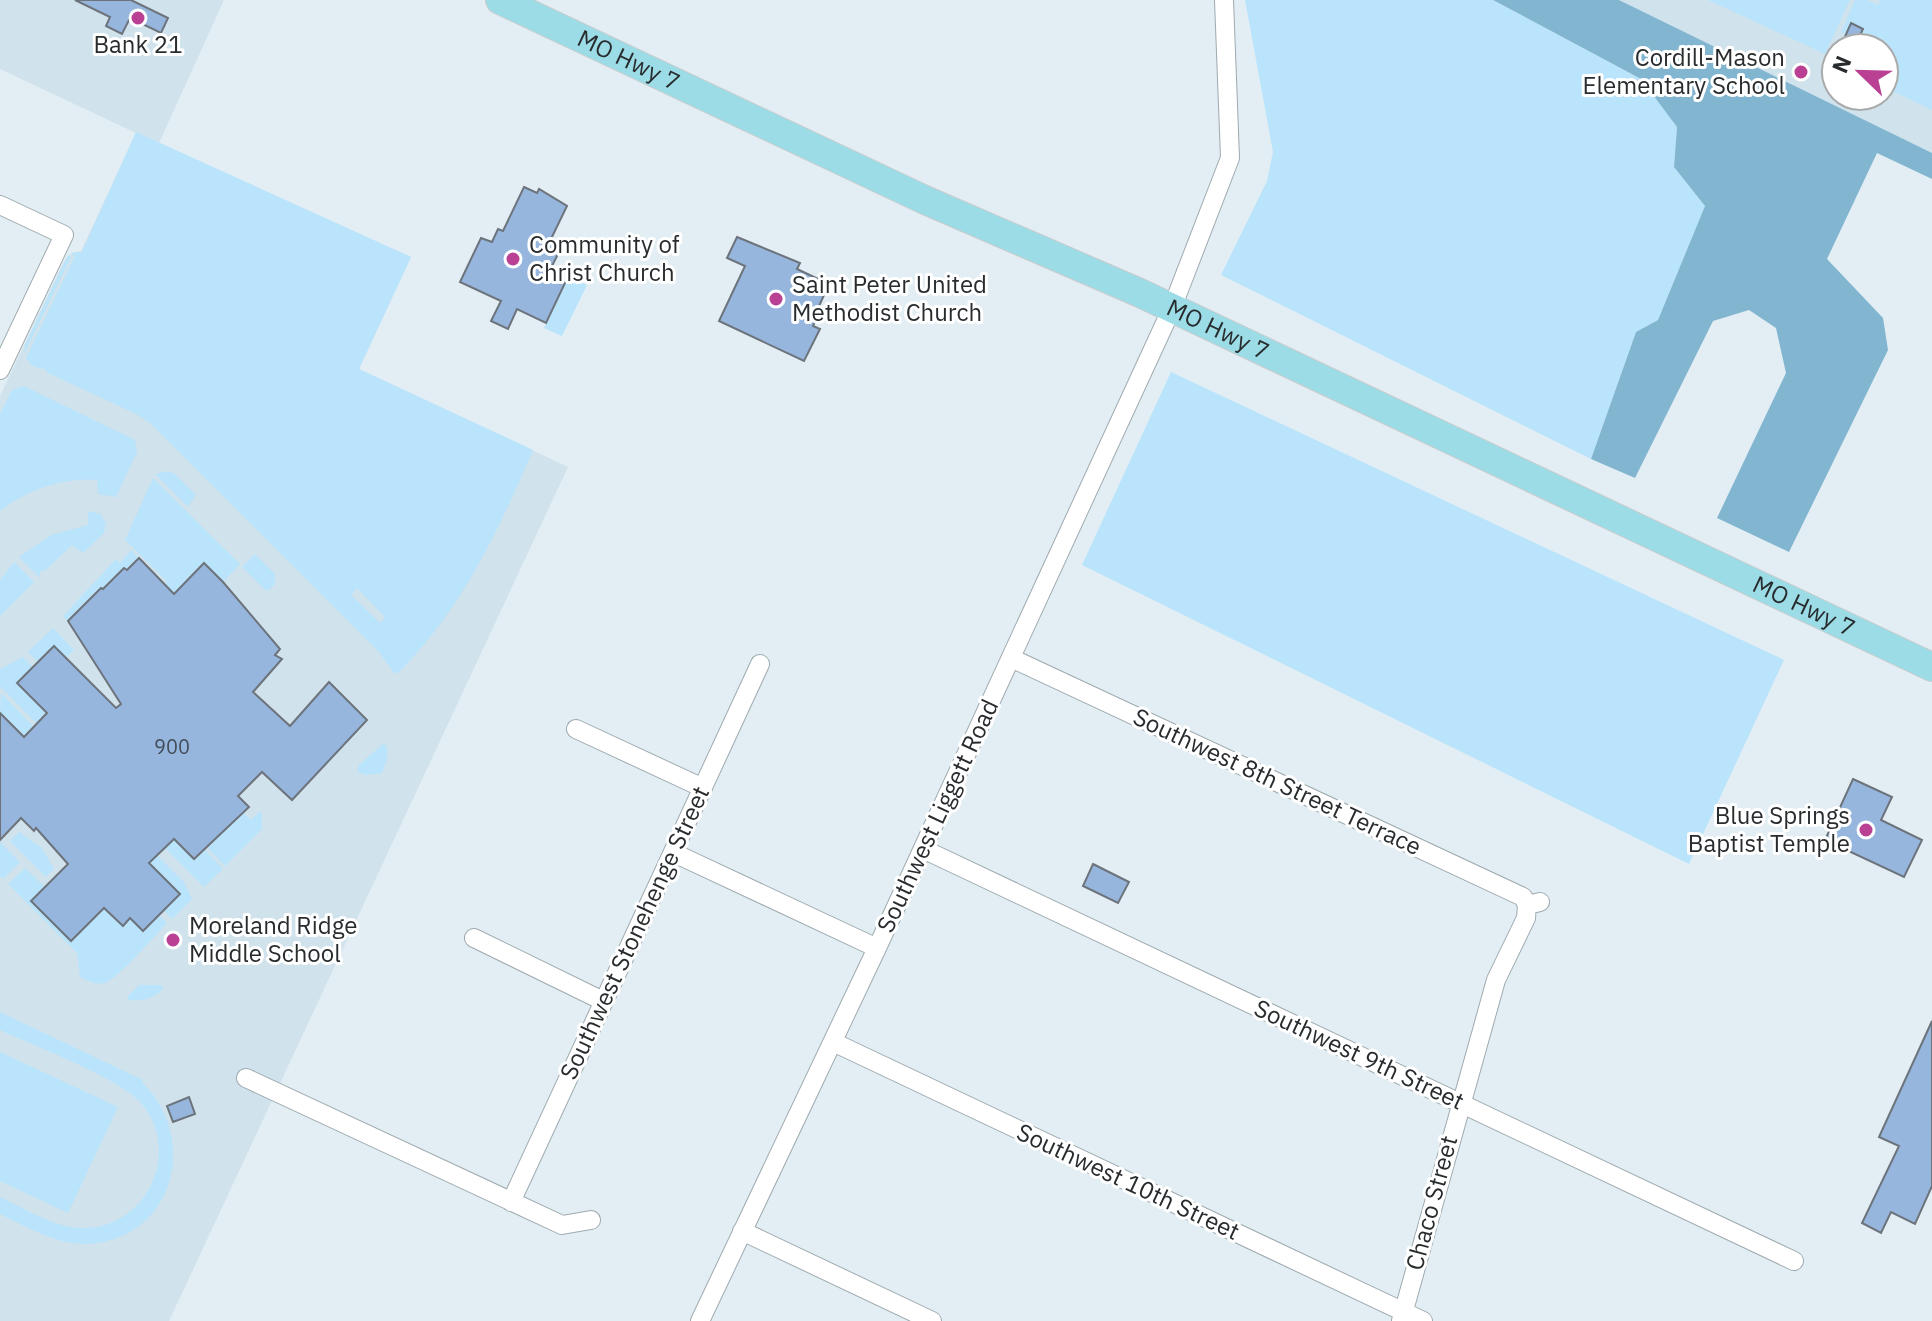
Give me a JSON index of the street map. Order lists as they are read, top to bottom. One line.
{"streets":{"main road":["MO Hwy 7"],"street":["Southwest 8th Street Terrace","Southwest Liggett Road","Southwest Stonehenge Street","Southwest 9th Street","Southwest 10th Street","Chaco Street"]},"crossings":[["MO Hwy 7","Southwest Liggett Road"],["Southwest 8th Street Terrace","Southwest Liggett Road"],["Southwest 8th Street Terrace","Chaco Street"],["Southwest Liggett Road","Southwest 9th Street"],["Southwest Liggett Road","Southwest 10th Street"],["Southwest 9th Street","Chaco Street"],["Southwest 10th Street","Chaco Street"]],"places":["Bank 21","Cordill-Mason Elementary School","Community of Christ Church","Saint Peter United Methodist Church","Blue Springs Baptist Temple","Moreland Ridge Middle School"],"house_numbers":["900"],"north":"top left"}
